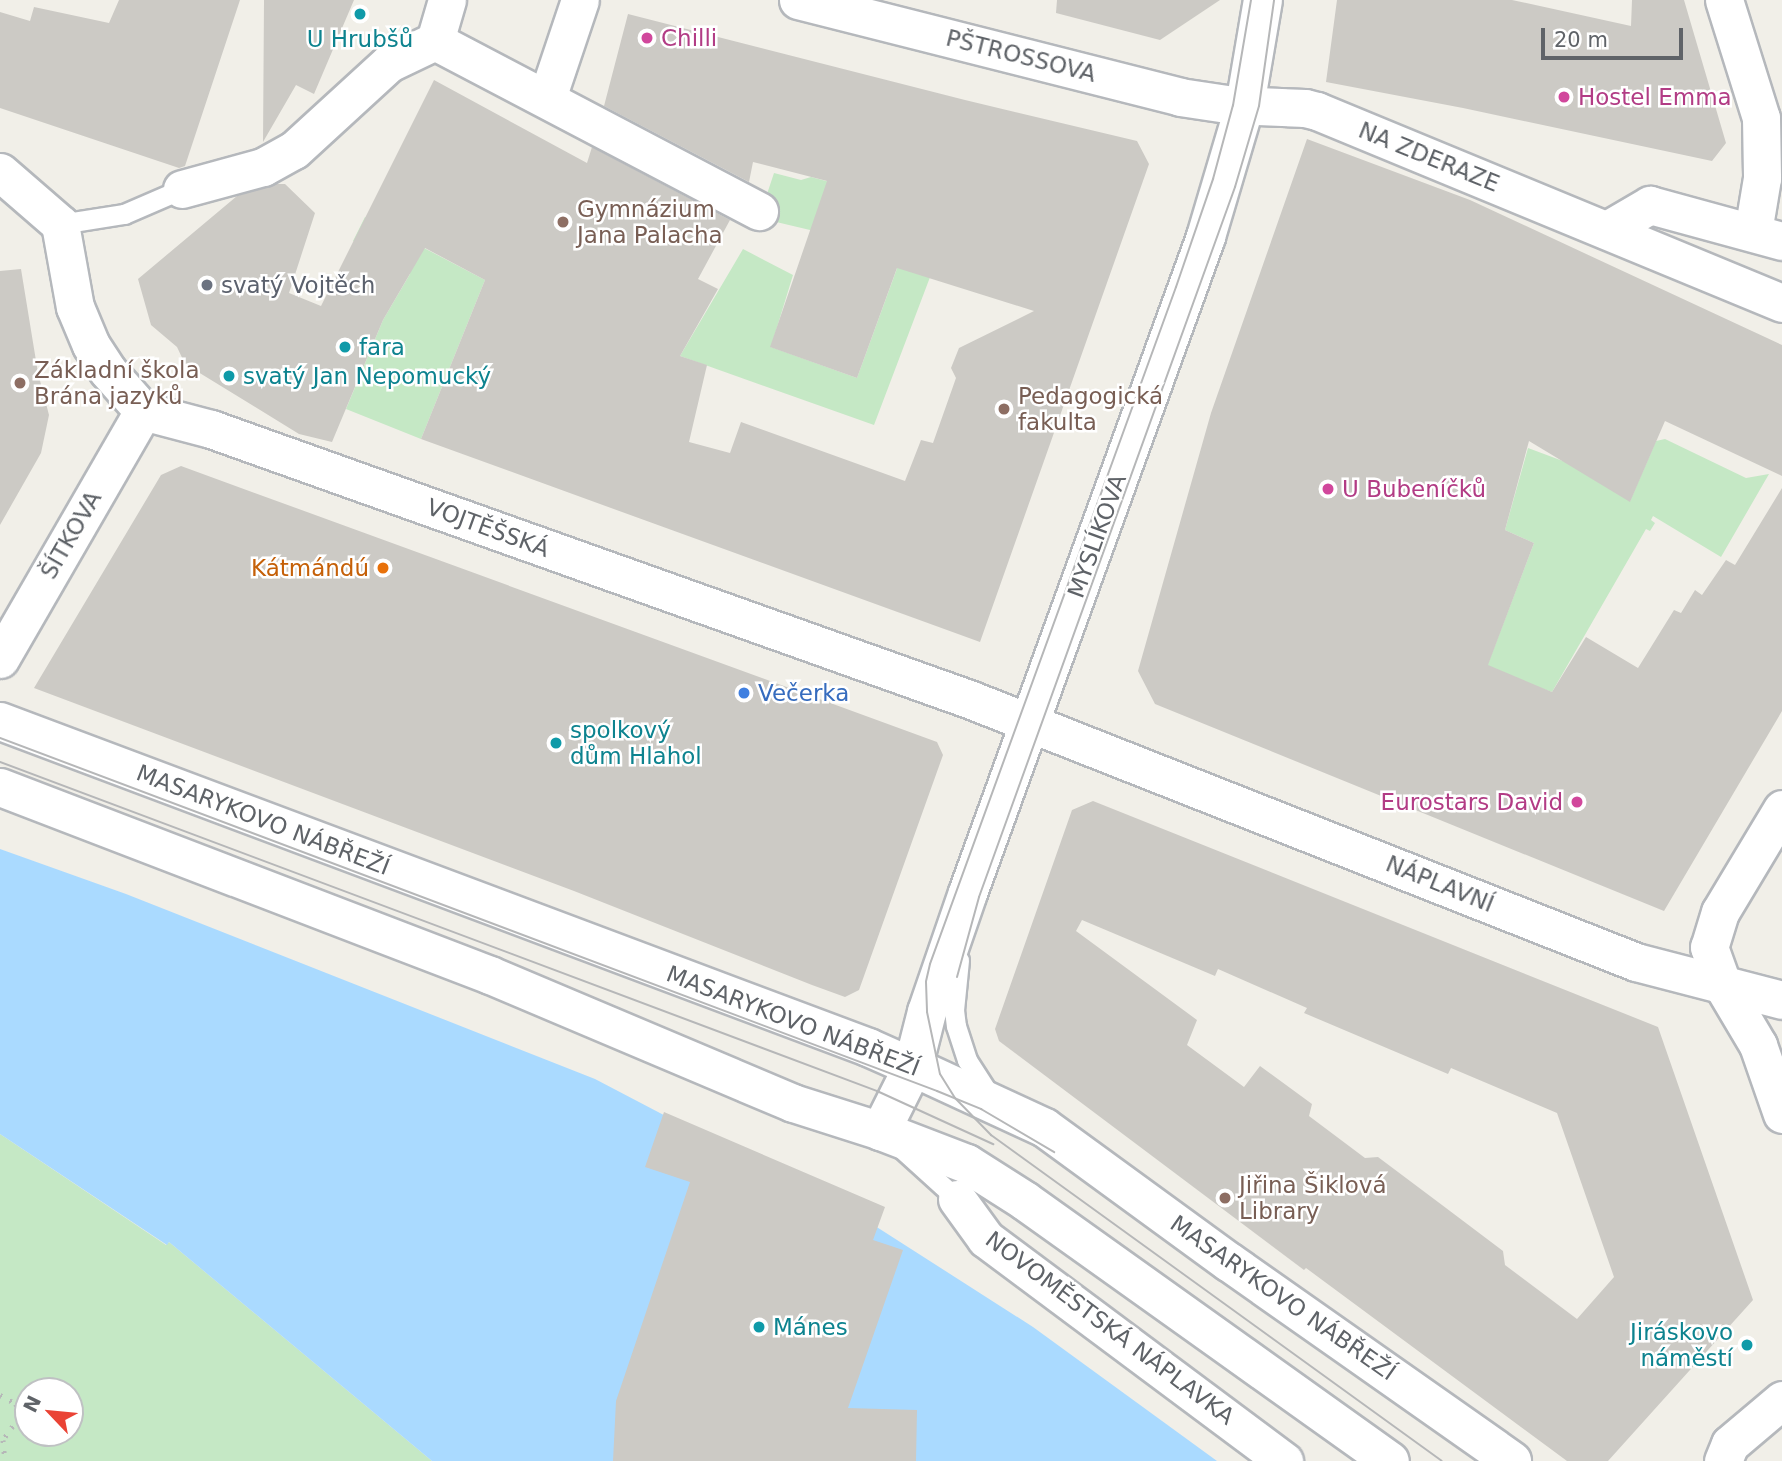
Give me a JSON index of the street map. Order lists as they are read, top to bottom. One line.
{"streets":{"street":["PŠTROSSOVA","NA ZDERAZE","VOJTĚŠSKÁ","ŠÍTKOVA","MYSLÍKOVA","MASARYKOVO NÁBŘEŽÍ","NÁPLAVNÍ","NOVOMĚSTSKÁ NÁPLAVKA"]},"crossings":[["PŠTROSSOVA","NA ZDERAZE"],["PŠTROSSOVA","MYSLÍKOVA"],["NA ZDERAZE","MYSLÍKOVA"],["VOJTĚŠSKÁ","ŠÍTKOVA"],["VOJTĚŠSKÁ","MYSLÍKOVA"],["VOJTĚŠSKÁ","NÁPLAVNÍ"],["MYSLÍKOVA","MASARYKOVO NÁBŘEŽÍ"],["MYSLÍKOVA","NÁPLAVNÍ"],["MYSLÍKOVA","NOVOMĚSTSKÁ NÁPLAVKA"]],"places":["U Hrubšů","Chilli","Hostel Emma","Gymnázium Jana Palacha","svatý Vojtěch","fara","svatý Jan Nepomucký","Základní škola Brána jazyků","Pedagogická fakulta","U Bubeníčků","Kátmándú","Večerka","spolkový dům Hlahol","Eurostars David","Jiřina Šiklová Library","Mánes","Jiráskovo náměstí"],"scale_bar":"20 m","north":"top left"}
